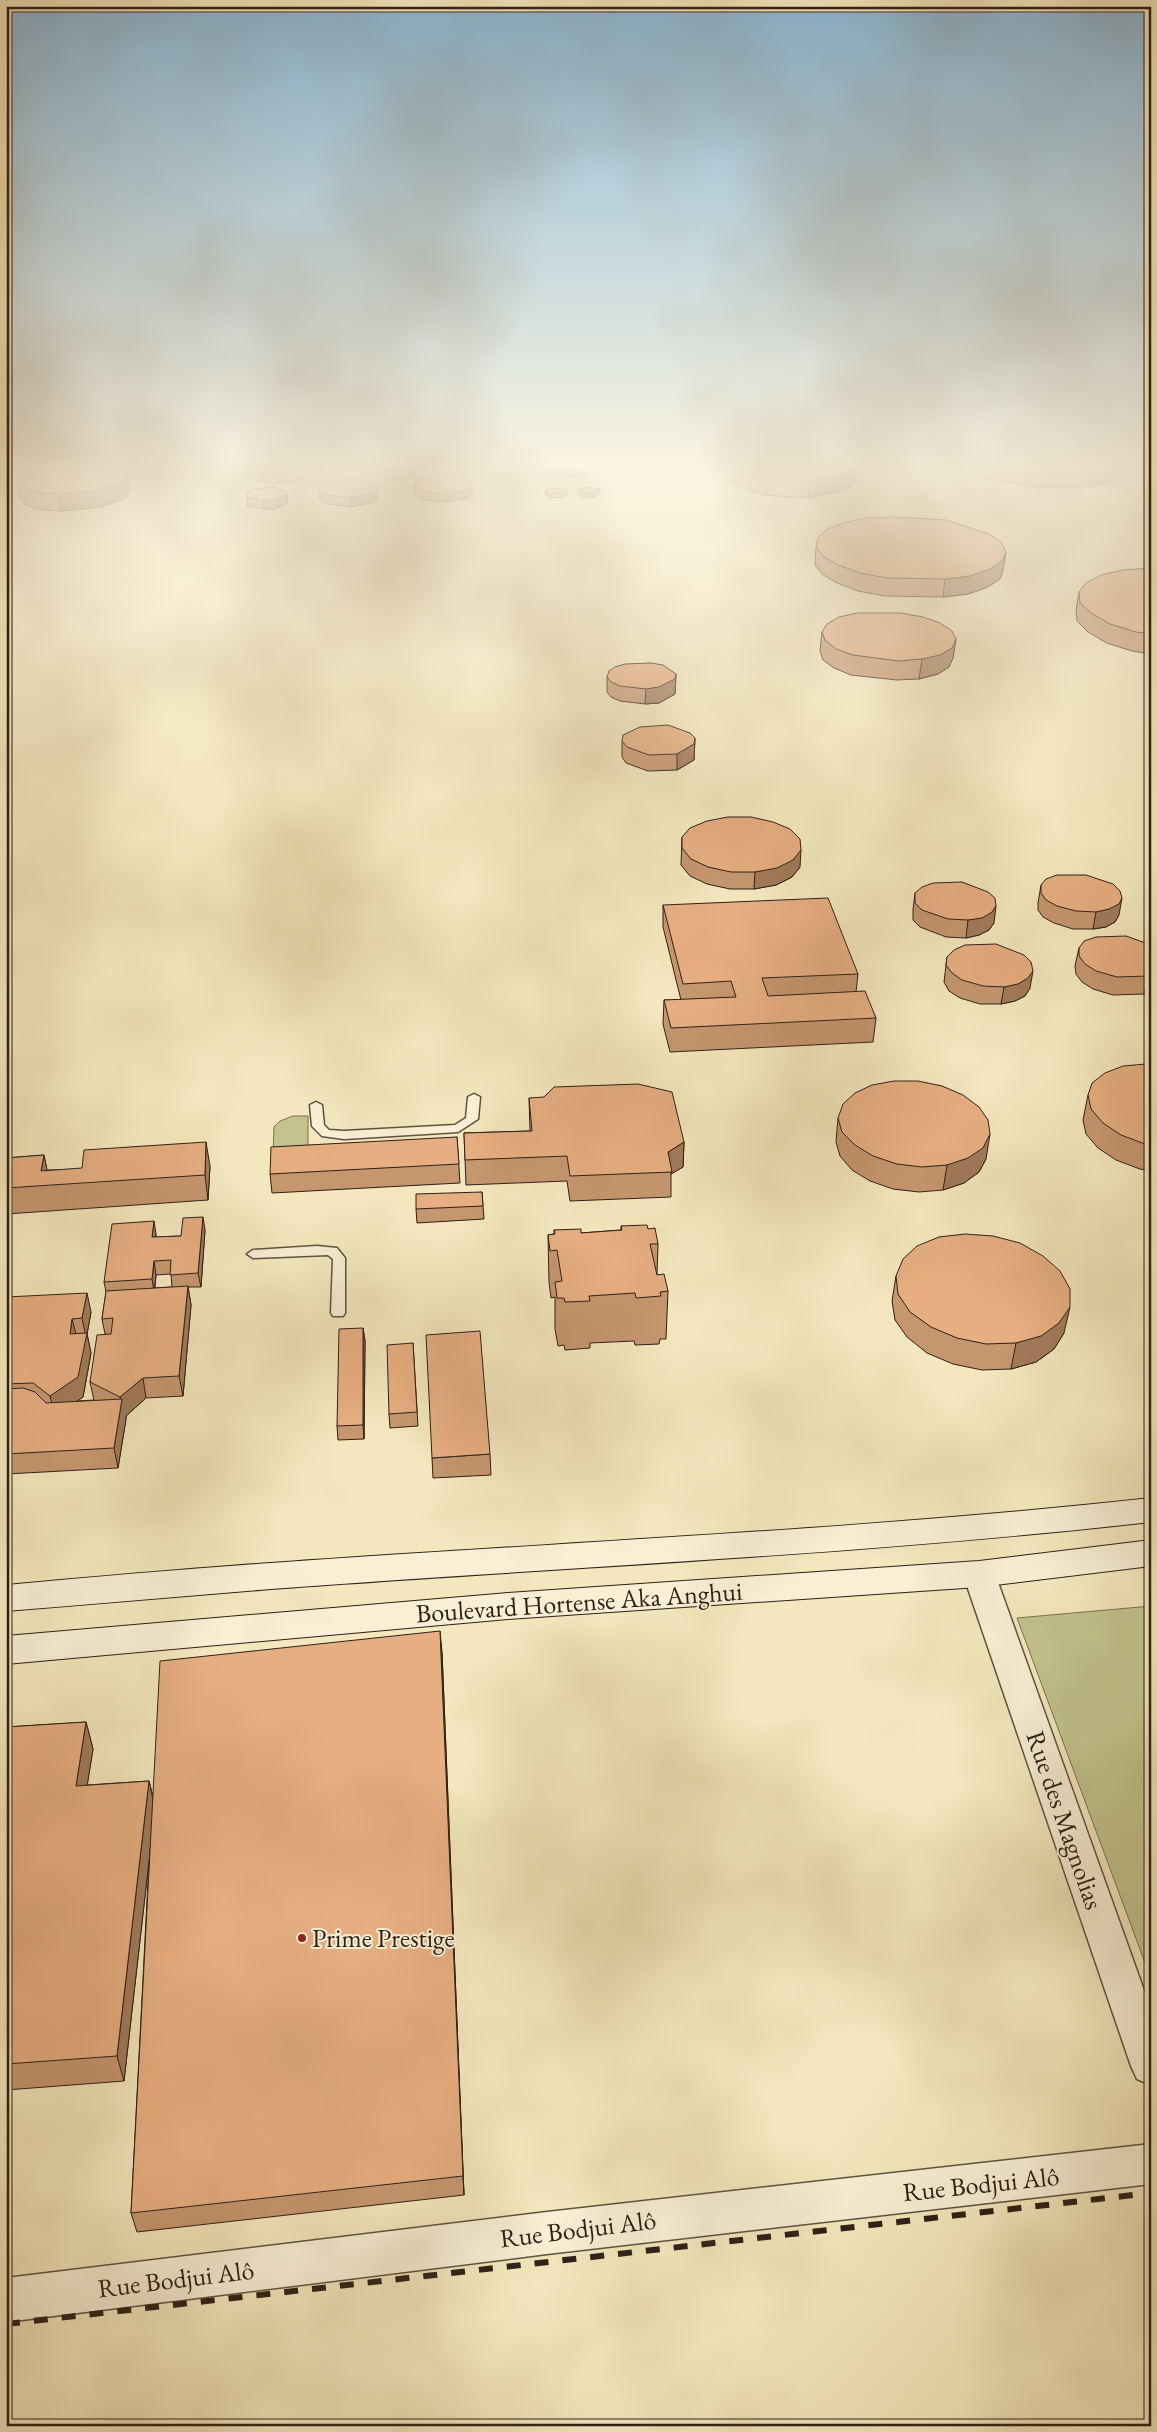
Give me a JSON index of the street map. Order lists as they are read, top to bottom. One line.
{"streets":{"main road":["Boulevard Hortense Aka Anghui"],"street":["Rue des Magnolias","Rue Bodjui Alô"]},"crossings":[["Boulevard Hortense Aka Anghui","Rue des Magnolias"]],"places":["Prime Prestige"]}
